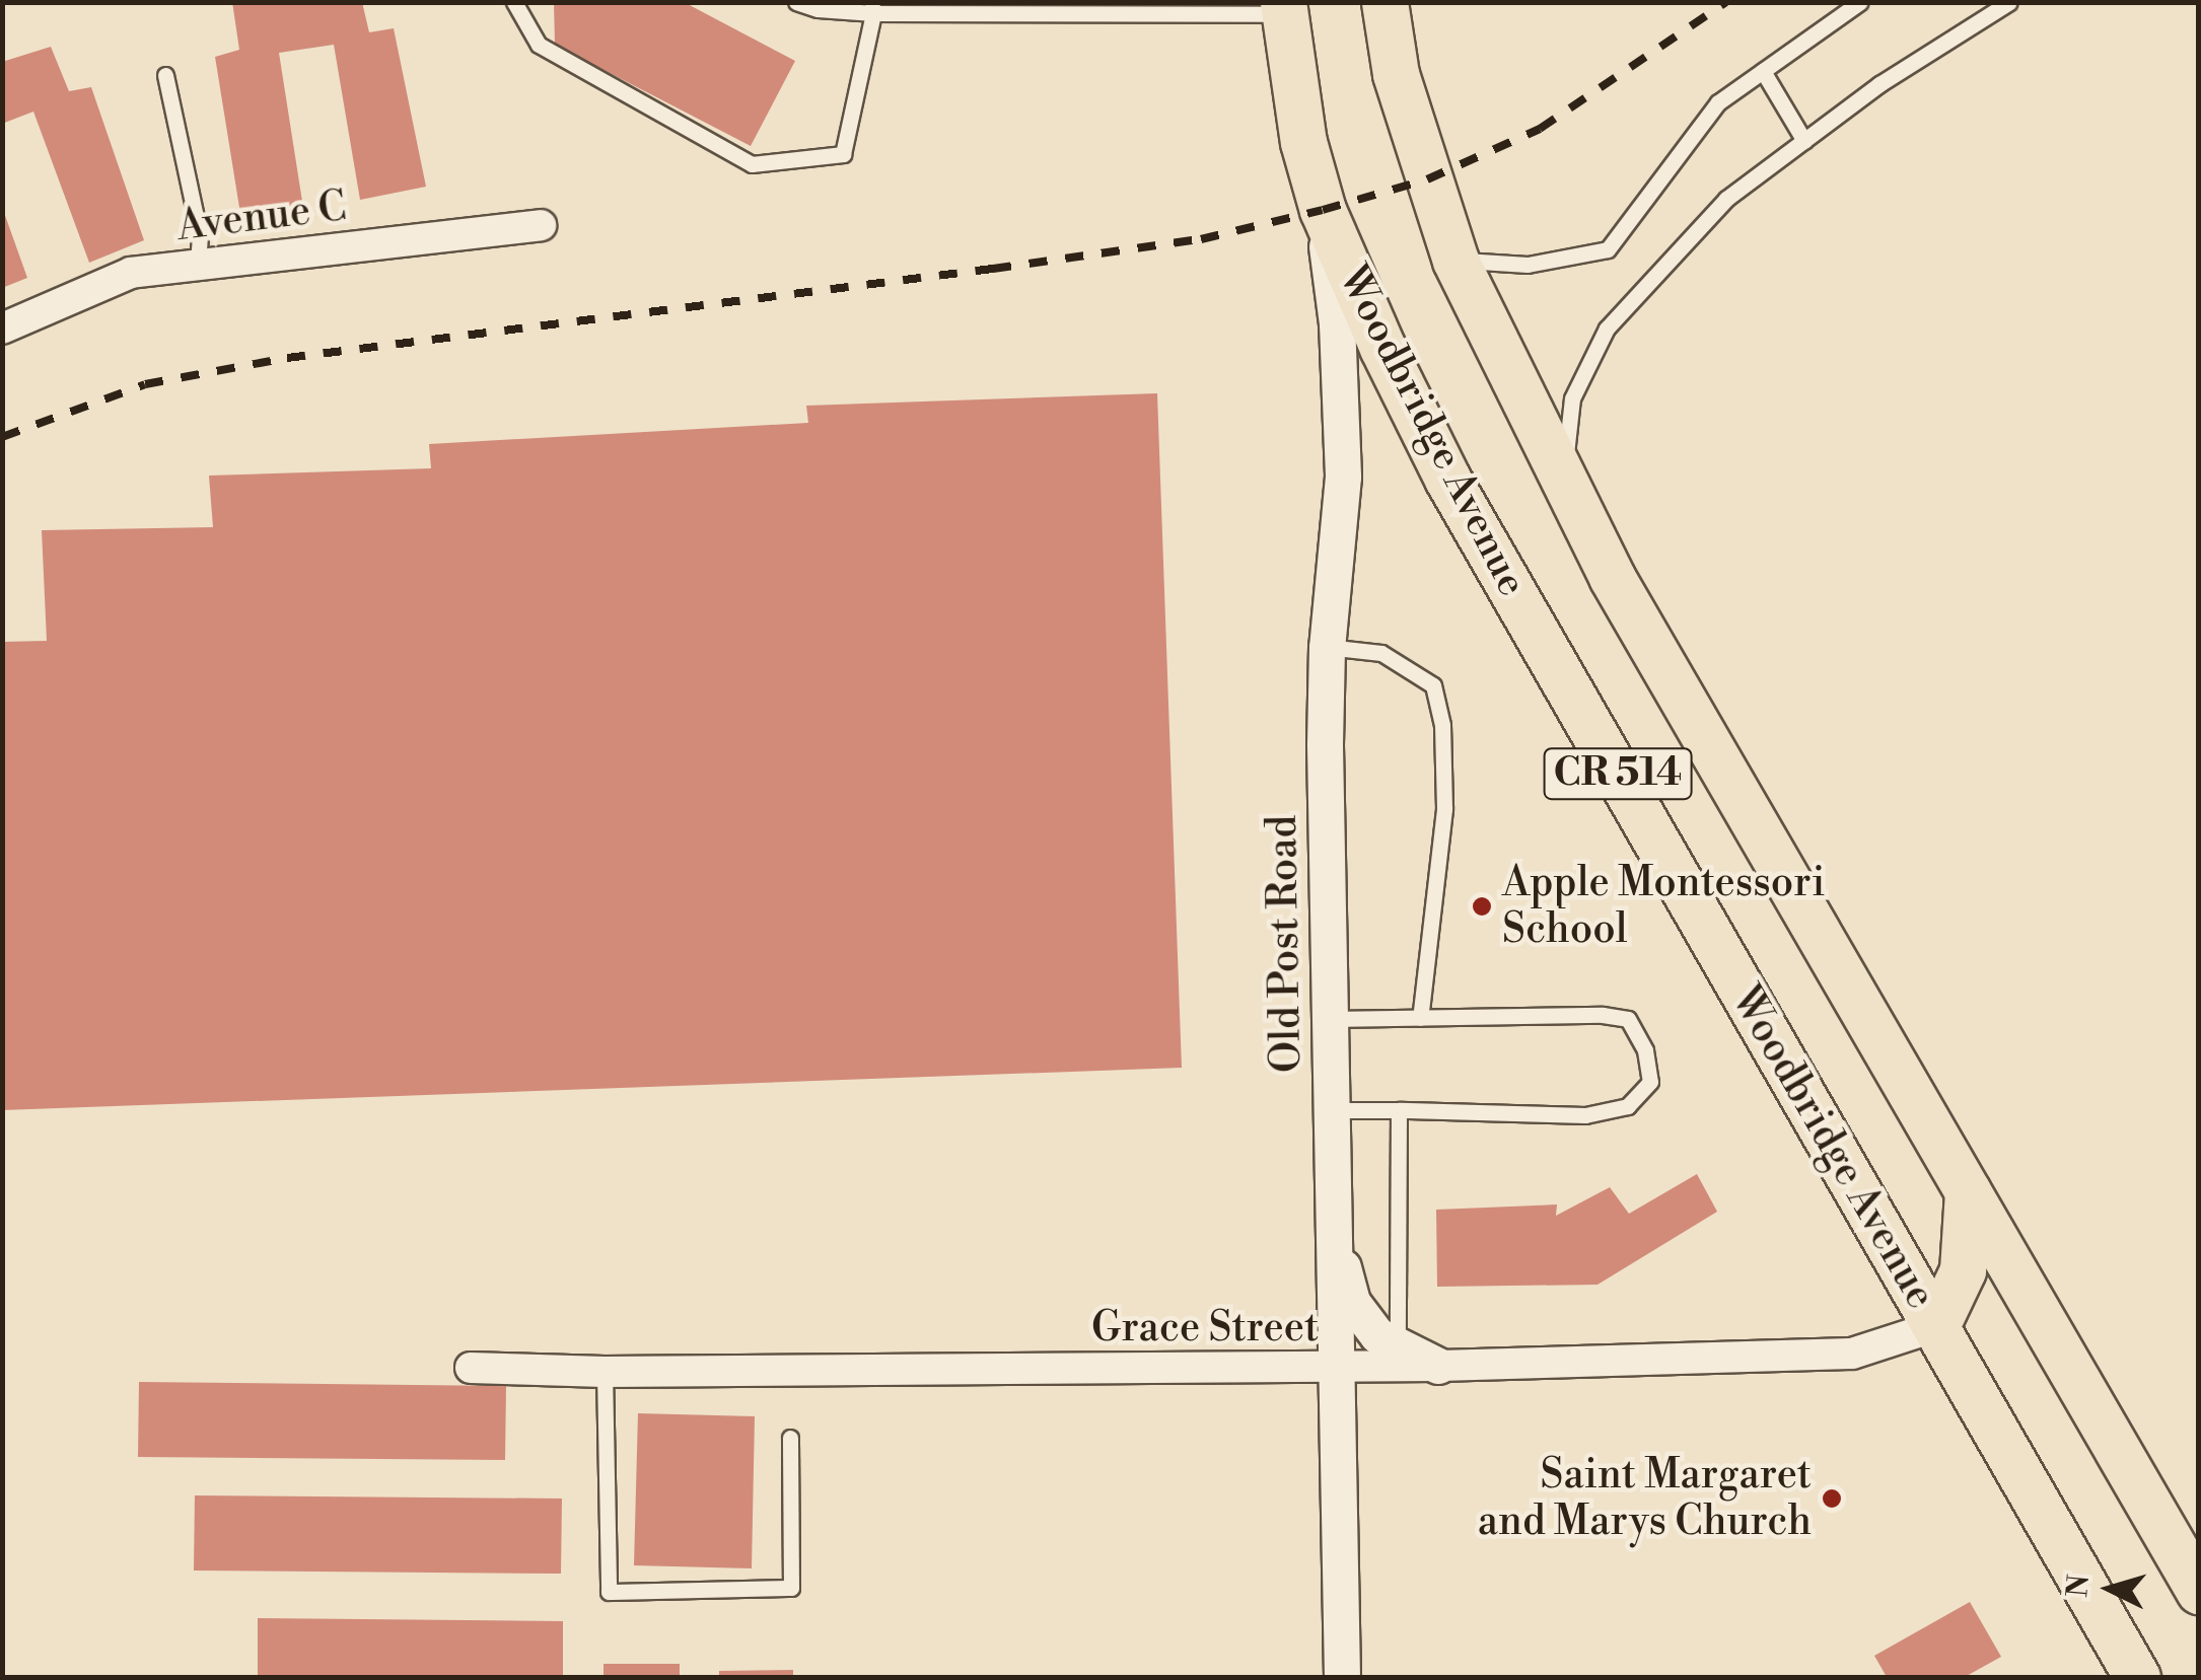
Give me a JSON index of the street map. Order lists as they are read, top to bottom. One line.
{"streets":{"main road":["Woodbridge Avenue","CR 514"],"street":["Avenue C","Old Post Road","Grace Street"]},"crossings":[["Woodbridge Avenue","Old Post Road"],["Old Post Road","Grace Street"]],"places":["Apple Montessori School","Saint Margaret and Marys Church"],"north":"left"}
